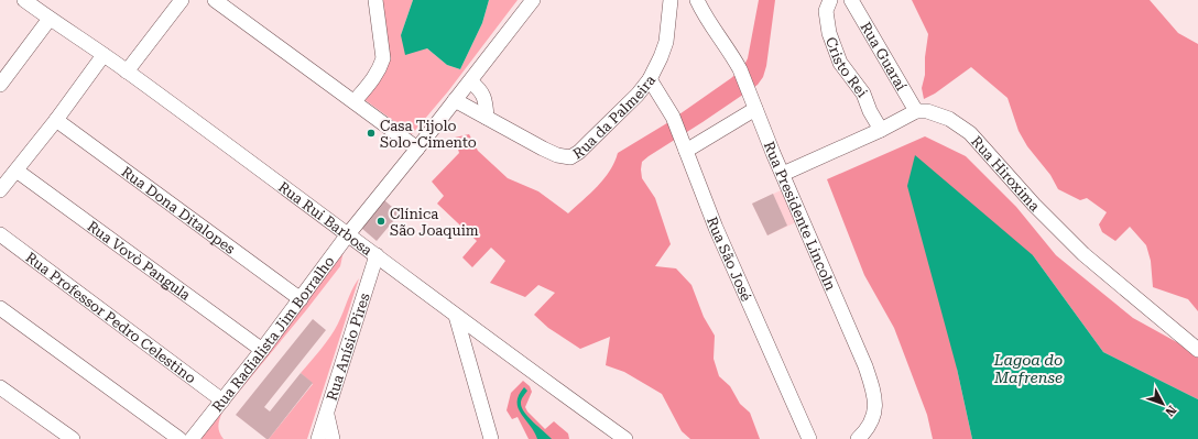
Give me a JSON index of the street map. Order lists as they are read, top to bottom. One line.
{"streets":{"street":["Rua Guaraí","Cristo Rei","Rua da Palmeira","Rua Hiroxima","Rua Dona Ditalopes","Rua Presidente Lincoln","Rua Rui Barbosa","Rua São José","Rua Vovò Pangula","Rua Professor Pedro Celestino","Rua Radialista Jim Borralho","Rua Anísio Pires"]},"crossings":[["Rua Guaraí","Rua Hiroxima"],["Rua da Palmeira","Rua São José"],["Rua da Palmeira","Rua Radialista Jim Borralho"],["Rua Dona Ditalopes","Rua Radialista Jim Borralho"],["Rua Rui Barbosa","Rua Radialista Jim Borralho"],["Rua Rui Barbosa","Rua Anísio Pires"],["Rua Vovò Pangula","Rua Radialista Jim Borralho"],["Rua Professor Pedro Celestino","Rua Radialista Jim Borralho"]],"water":["Lagoa do Mafrense"],"places":["Casa Tijolo Solo-Cimento","Clínica São Joaquim"],"north":"bottom right"}
